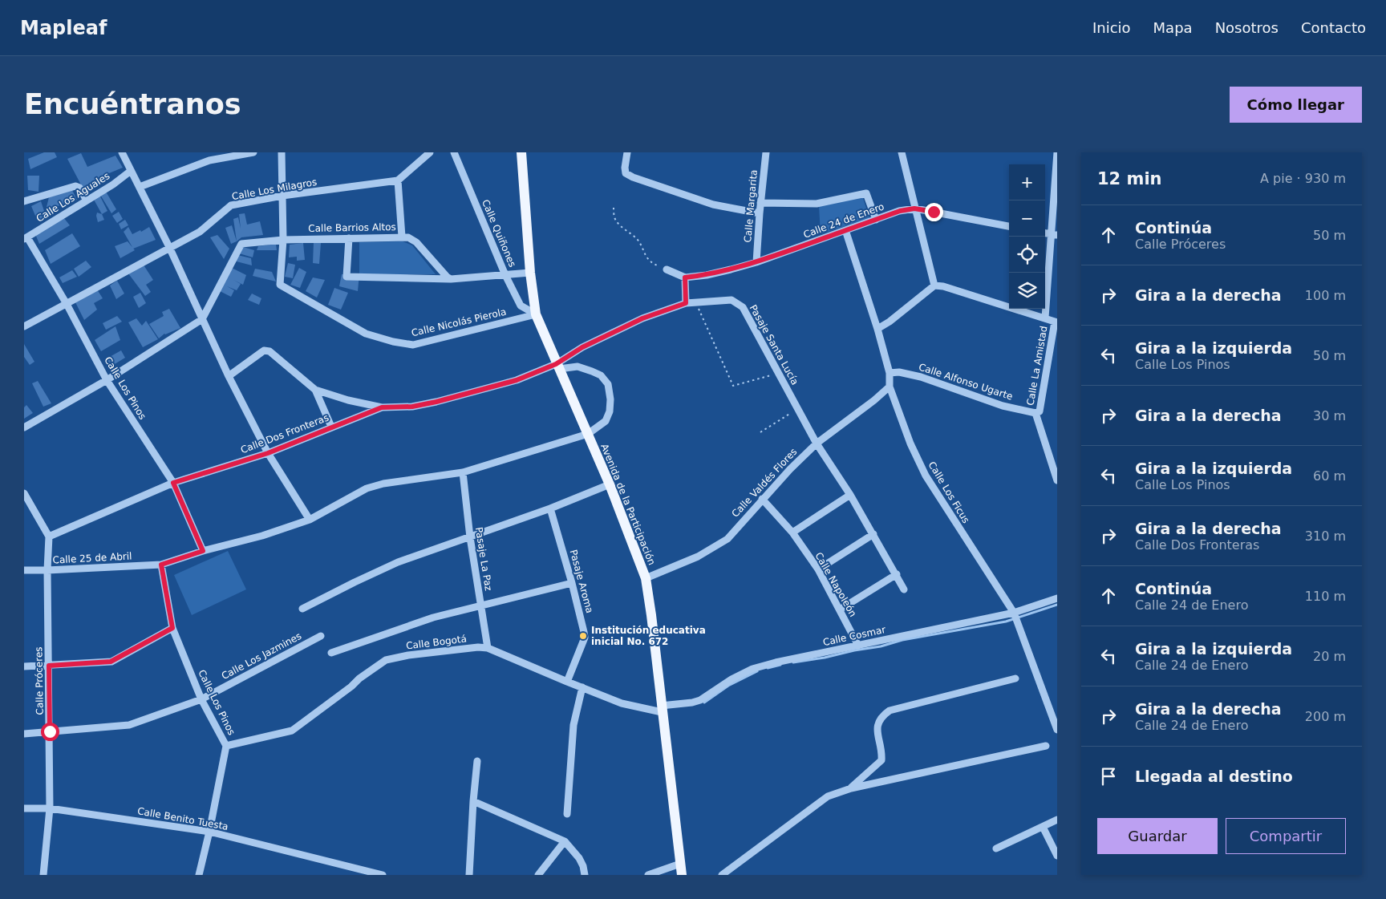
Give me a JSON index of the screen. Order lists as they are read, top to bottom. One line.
{"streets":{"main road":["Avenida de la Participación"],"street":["Calle Los Milagros","Calle Los Aguales","Calle Margarita","Calle 24 de Enero","Calle Barrios Altos","Calle Quiñones","Calle Nicolás Pierola","Pasaje Santa Lucía","Calle La Amistad","Calle Alfonso Ugarte","Calle Los Pinos","Calle Dos Fronteras","Calle Valdés Flores","Calle Los Ficus","Calle 25 de Abril","Pasaje La Paz","Pasaje Aroma","Calle Napoleón","Calle Cosmar","Calle Bogotá","Calle Los Jazmines","Calle Próceres","Calle Benito Tuesta"]},"crossings":[["Calle Los Milagros","Calle Los Pinos"],["Calle Los Aguales","Calle Los Pinos"],["Calle Margarita","Calle 24 de Enero"],["Calle 24 de Enero","Calle Los Ficus"],["Calle Barrios Altos","Calle Nicolás Pierola"],["Calle Quiñones","Calle Nicolás Pierola"],["Calle Quiñones","Avenida de la Participación"],["Calle Nicolás Pierola","Avenida de la Participación"],["Pasaje Santa Lucía","Calle Valdés Flores"],["Calle La Amistad","Calle Alfonso Ugarte"],["Calle Alfonso Ugarte","Calle Los Ficus"],["Calle Los Pinos","Calle Dos Fronteras"],["Calle Los Pinos","Calle 25 de Abril"],["Calle Los Pinos","Calle Bogotá"],["Calle Los Pinos","Calle Los Jazmines"],["Calle Los Pinos","Calle Benito Tuesta"],["Calle Dos Fronteras","Avenida de la Participación"],["Calle Dos Fronteras","Calle 25 de Abril"],["Calle Dos Fronteras","Calle Próceres"],["Calle Valdés Flores","Calle Los Ficus"],["Calle Valdés Flores","Avenida de la Participación"],["Calle Valdés Flores","Calle Napoleón"],["Calle Los Ficus","Calle Cosmar"],["Avenida de la Participación","Calle 25 de Abril"],["Avenida de la Participación","Calle Cosmar"],["Avenida de la Participación","Calle Bogotá"],["Calle 25 de Abril","Pasaje La Paz"],["Calle 25 de Abril","Calle Próceres"],["Pasaje La Paz","Calle Bogotá"],["Pasaje Aroma","Calle Bogotá"],["Calle Napoleón","Calle Cosmar"],["Calle Cosmar","Calle Bogotá"],["Calle Los Jazmines","Calle Próceres"],["Calle Próceres","Calle Benito Tuesta"]],"places":["Institución educativa inicial No. 672"],"page":{"header":"Mapleaf","nav":["Inicio","Mapa","Nosotros","Contacto"],"buttons":["Cómo llegar",["Guardar","Compartir"]],"title":"Encuéntranos","heading":["12 min","A pie · 930 m"],"map_buttons":["+","−"],"list":[["Continúa","Calle Próceres","50 m"],["Gira a la derecha","100 m"],["Gira a la izquierda","Calle Los Pinos","50 m"],["Gira a la derecha","30 m"],["Gira a la izquierda","Calle Los Pinos","60 m"],["Gira a la derecha","Calle Dos Fronteras","310 m"],["Continúa","Calle 24 de Enero","110 m"],["Gira a la izquierda","Calle 24 de Enero","20 m"],["Gira a la derecha","Calle 24 de Enero","200 m"],"Llegada al destino"]}}
